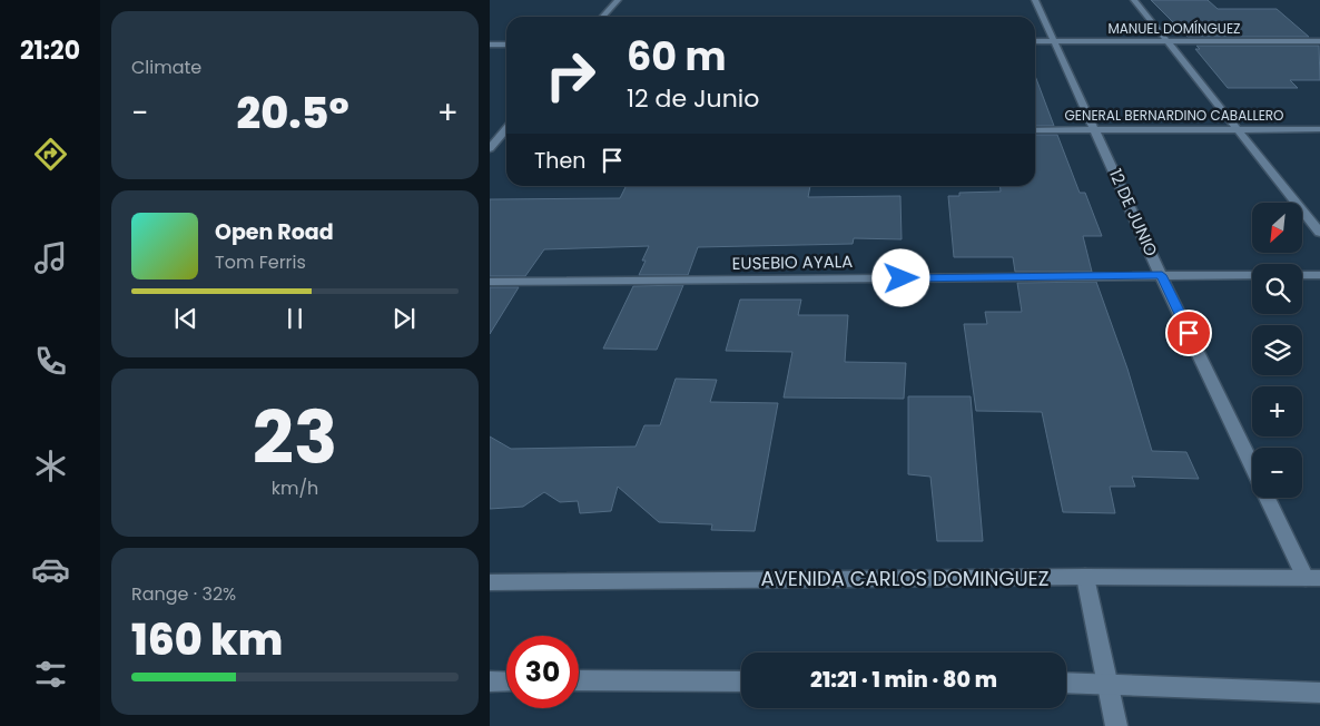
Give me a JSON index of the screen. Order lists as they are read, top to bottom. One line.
{"streets":{"street":["MANUEL DOMÍNGUEZ","GENERAL BERNARDINO CABALLERO","12 DE JUNIO","EUSEBIO AYALA","AVENIDA CARLOS DOMINGUEZ"]},"crossings":[["MANUEL DOMÍNGUEZ","12 DE JUNIO"],["GENERAL BERNARDINO CABALLERO","12 DE JUNIO"],["12 DE JUNIO","EUSEBIO AYALA"],["12 DE JUNIO","AVENIDA CARLOS DOMINGUEZ"]],"north":"bottom left","page":{"tabs":"21:20","tile":["Climate",["23","km/h"],["Range · 32%","160 km"]],"turn":["60 m","12 de Junio"],"heat":["−","20.5°","+"],"then":"Then","map_buttons":["+","−"],"song":["Open Road","Tom Ferris"],"limit":"30","trip":"21:21 · 1 min · 80 m"}}
